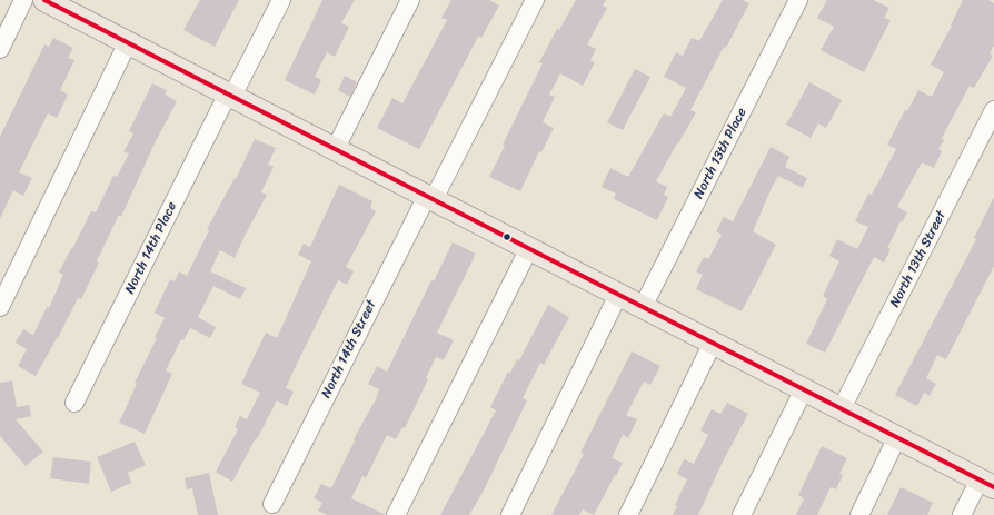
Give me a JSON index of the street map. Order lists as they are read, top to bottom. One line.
{"streets":{"street":["North 13th Place","North 14th Place","North 13th Street","North 14th Street"]}}
